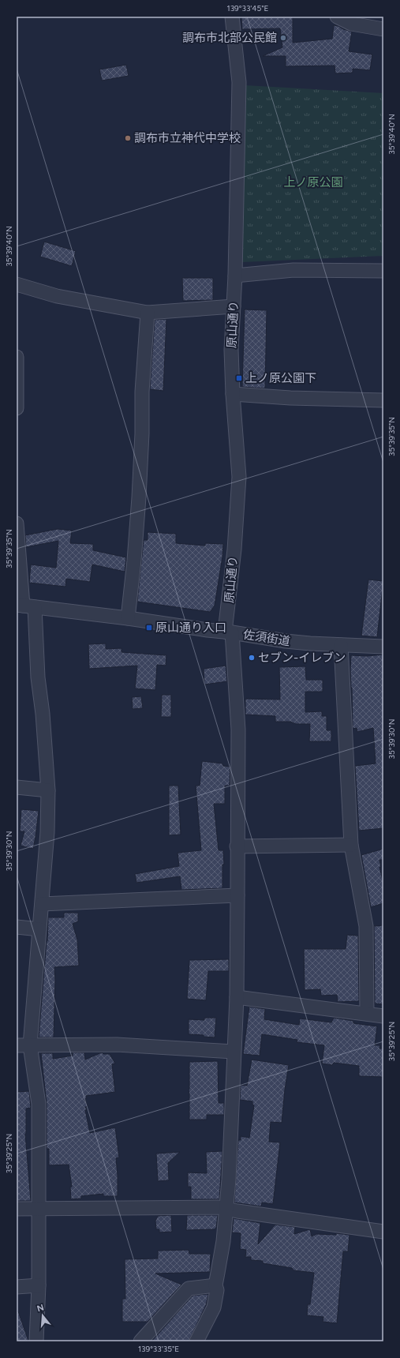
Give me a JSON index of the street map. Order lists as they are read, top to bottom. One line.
{"streets":{"street":["原山通り","佐須街道"]},"crossings":[["原山通り","佐須街道"]],"parks":["上ノ原公園"],"places":{"other":["調布市北部公民館","調布市立神代中学校","セブン-イレブン"],"transit":["上ノ原公園下","原山通り入口"]},"north":"top","coordinates":["139°33'45\"E","35°39'40\"N","35°39'35\"N","35°39'30\"N","35°39'25\"N","139°33'35\"E"]}
